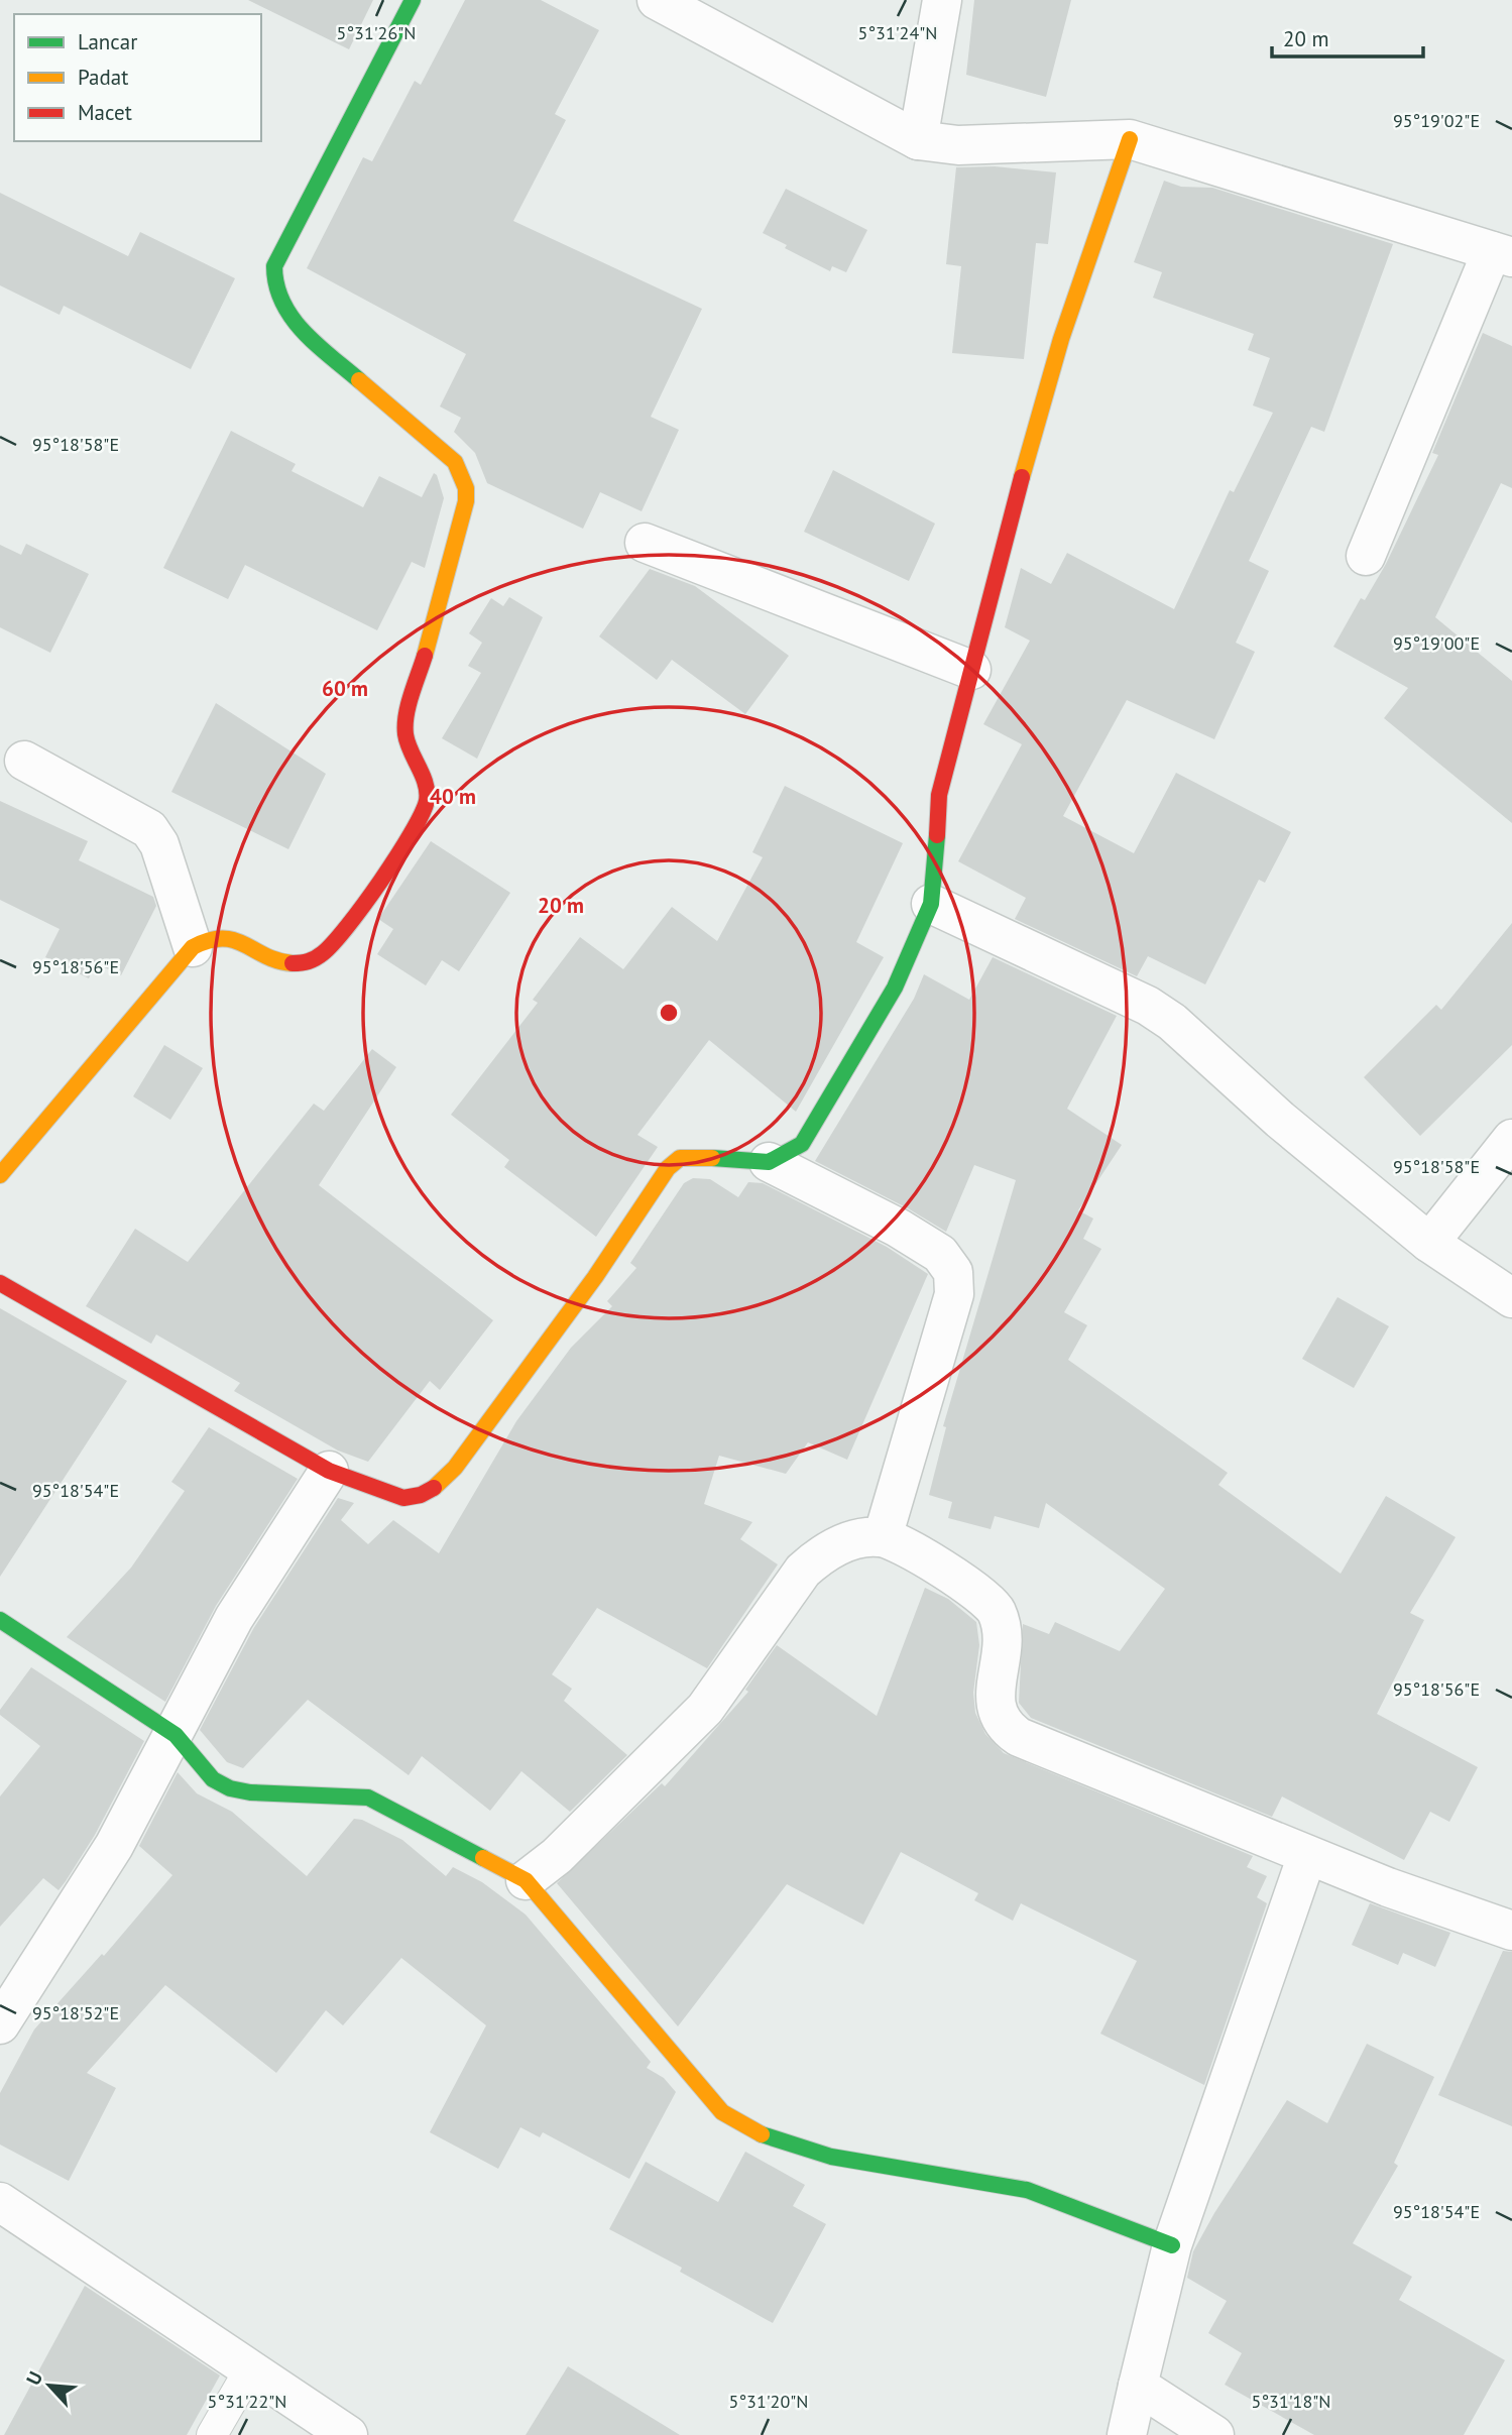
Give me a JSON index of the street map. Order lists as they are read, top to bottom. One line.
{"legend":["Lancar","Padat","Macet"],"scale_bar":"20 m","north":"top left","coordinates":["5°31'24\"N","5°31'26\"N","95°19'02\"E","95°18'58\"E","95°19'00\"E","95°18'56\"E","95°18'54\"E","95°18'52\"E","5°31'22\"N","5°31'20\"N","5°31'18\"N"],"rings":["60 m","40 m","20 m"]}
